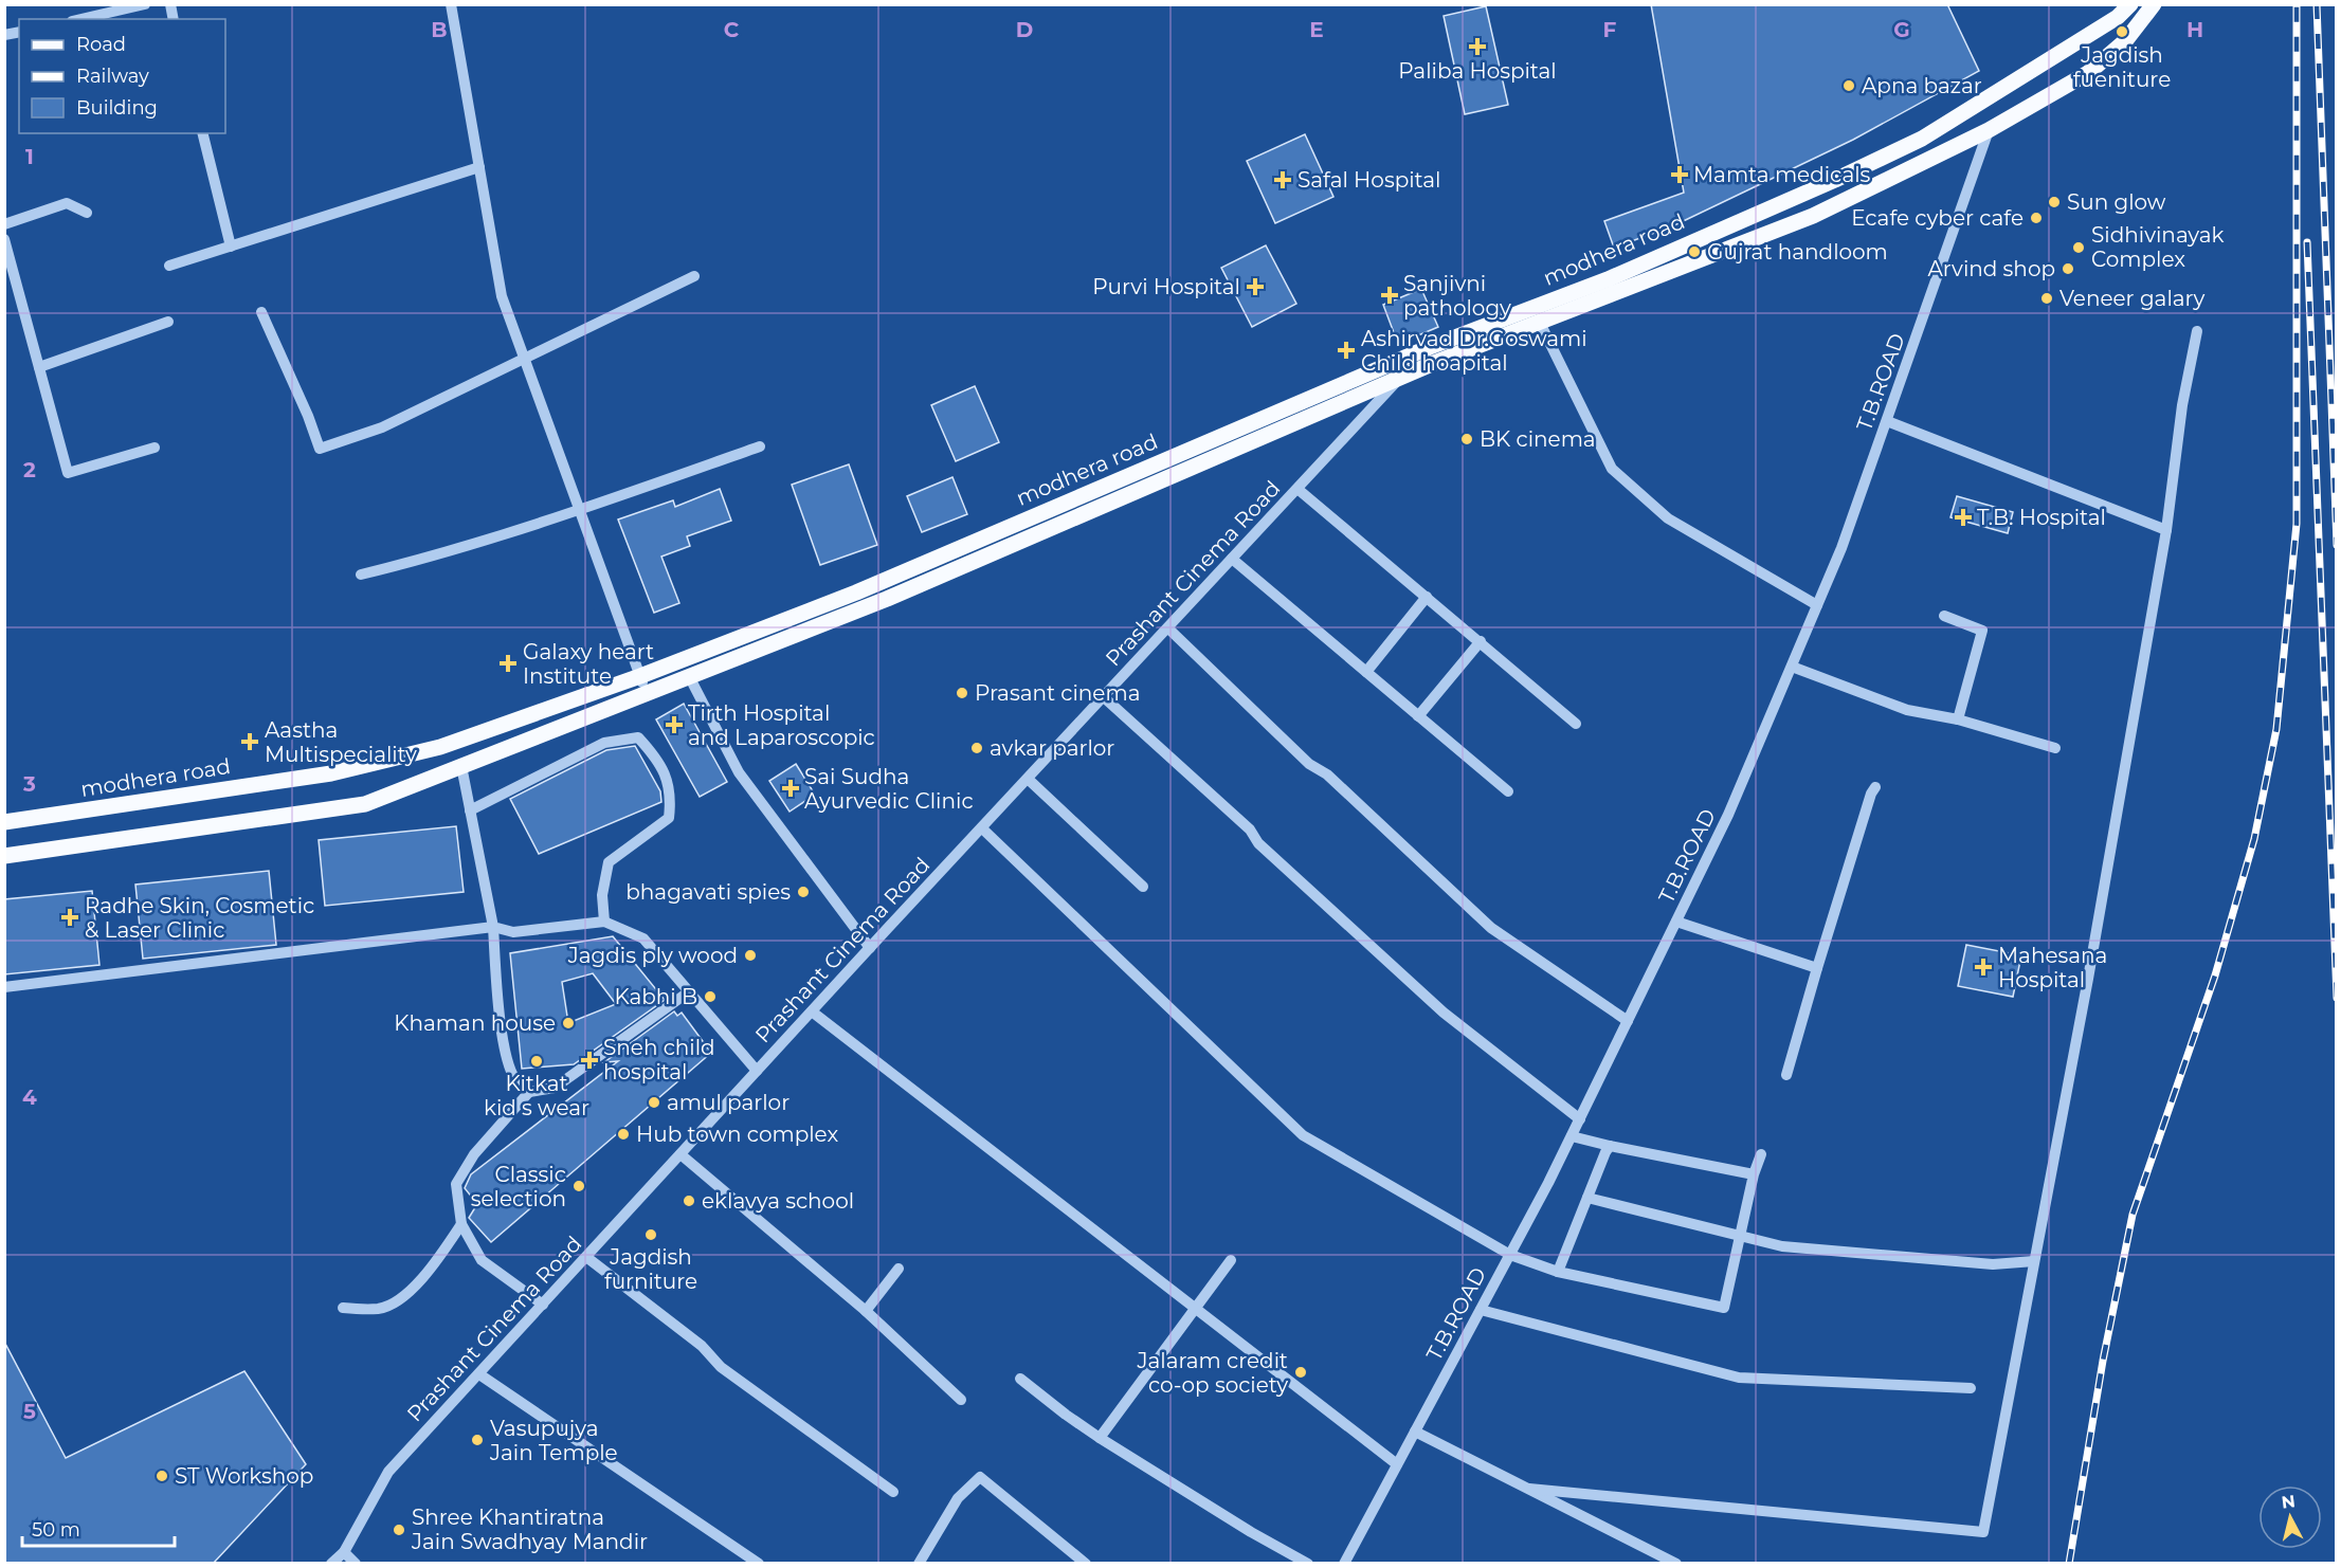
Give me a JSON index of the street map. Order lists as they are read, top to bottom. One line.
{"streets":{"main road":["modhera road"],"street":["T.B.ROAD","Prashant Cinema Road"]},"places":{"other":["Jagdish fueniture","Apna bazar","Sun glow","Ecafe cyber cafe","Sidhivinayak Complex","Gujrat handloom","Arvind shop","Veneer galary","BK cinema","Prasant cinema","avkar parlor","bhagavati spies","Jagdis ply wood","Kabhi B","Khaman house","Kitkat kid s wear","amul parlor","Hub town complex","Classic selection","eklavya school","Jagdish furniture","Jalaram credit co-op society","Vasupujya Jain Temple","ST Workshop","Shree Khantiratna Jain Swadhyay Mandir"],"health":["Paliba Hospital","Mamta medicals","Safal Hospital","Purvi Hospital","Sanjivni pathology","Ashirvad Dr.Goswami Child hoapital","T.B. Hospital","Galaxy heart Institute","Tirth Hospital and Laparoscopic","Aastha Multispeciality","Sai Sudha Ayurvedic Clinic","Radhe Skin, Cosmetic & Laser Clinic","Mahesana Hospital","Sneh child hospital"]},"legend":["Road","Railway","Building"],"scale_bar":"50 m","north":"top","grid":{"columns":["B","C","D","E","F","G","H"],"rows":["1","2","3","4","5"]}}
